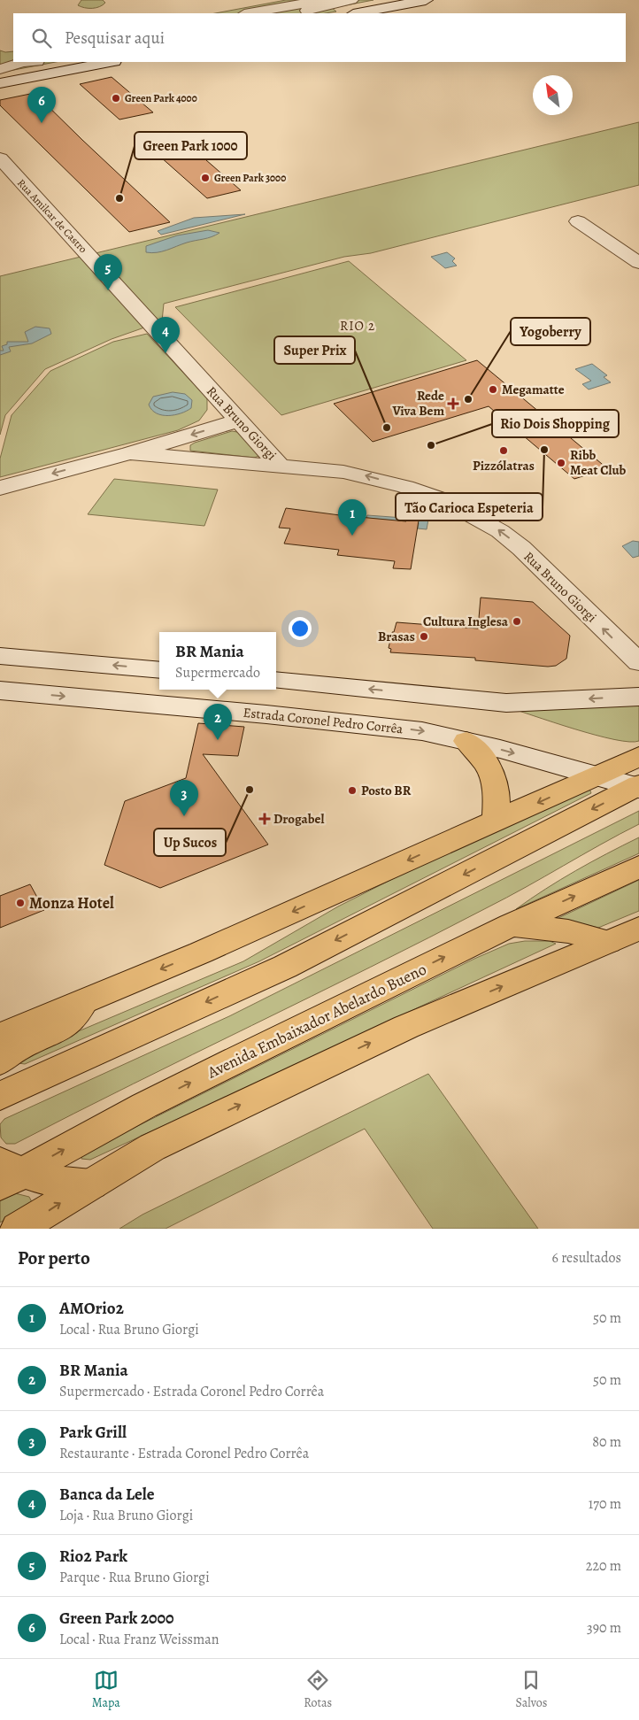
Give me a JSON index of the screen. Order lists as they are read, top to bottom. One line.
{"streets":{"main road":["Avenida Embaixador Abelardo Bueno"],"street":["Rua Amilcar de Castro","Rua Bruno Giorgi","Estrada Coronel Pedro Corrêa"]},"crossings":[["Rua Amilcar de Castro","Rua Bruno Giorgi"]],"one_way":["Rua Bruno Giorgi"],"districts":["RIO 2"],"places":{"other":["Green Park 4000","Green Park 3000","Green Park 1000","Megamatte","Yogoberry","Super Prix","Rio Dois Shopping","Tão Carioca Espeteria","Pizzólatras","Ribb Meat Club","Cultura Inglesa","Brasas","Up Sucos","Posto BR","Monza Hotel"],"health":["Rede Viva Bem","Drogabel"]},"north":"top left","page":{"search":"Pesquisar aqui","pins":["6","5","4","1","2","3"],"popup":["BR Mania","Supermercado"],"heading":["Por perto","6 resultados"],"list":[{"mark":"1","name":"AMOrio2","note":"Local · Rua Bruno Giorgi","value":"50 m"},{"mark":"2","name":"BR Mania","note":"Supermercado · Estrada Coronel Pedro Corrêa","value":"50 m"},{"mark":"3","name":"Park Grill","note":"Restaurante · Estrada Coronel Pedro Corrêa","value":"80 m"},{"mark":"4","name":"Banca da Lele","note":"Loja · Rua Bruno Giorgi","value":"170 m"},{"mark":"5","name":"Rio2 Park","note":"Parque · Rua Bruno Giorgi","value":"220 m"},{"mark":"6","name":"Green Park 2000","note":"Local · Rua Franz Weissman","value":"390 m"}],"nav":["Mapa","Rotas","Salvos"]}}
